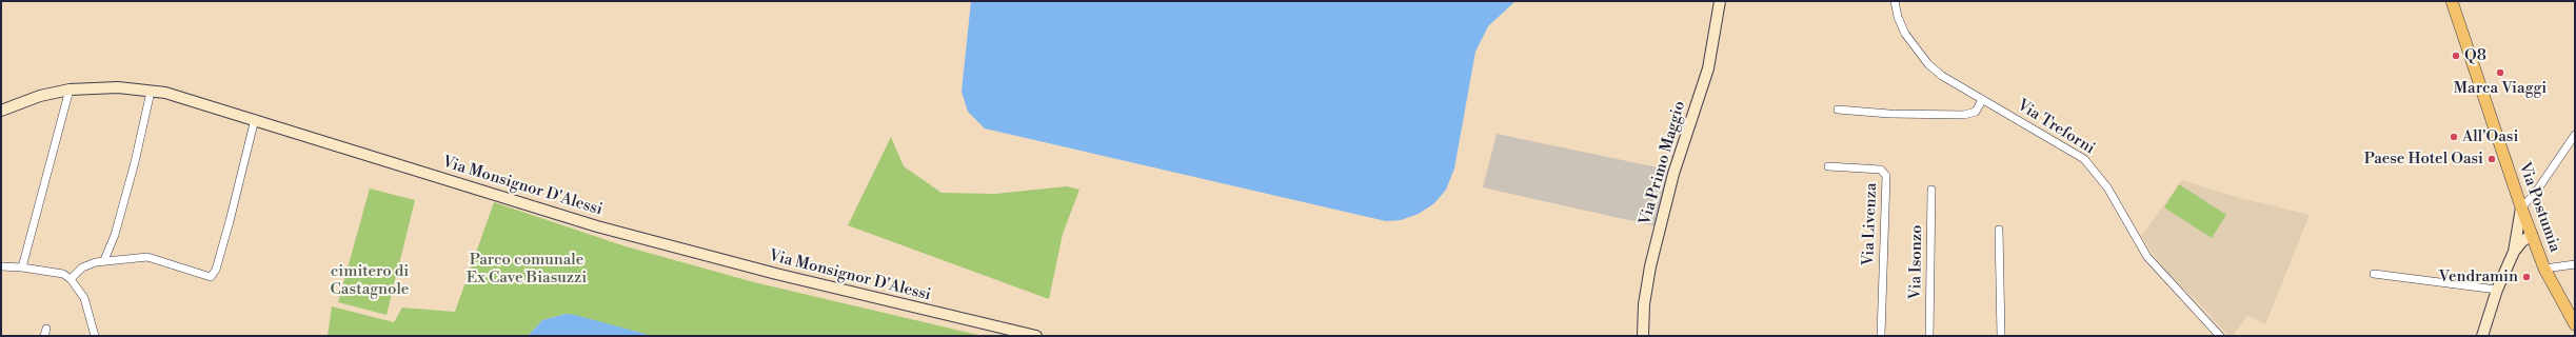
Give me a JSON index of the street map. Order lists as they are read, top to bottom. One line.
{"streets":{"main road":["Via Primo Maggio","Via Monsignor D'Alessi","Via Postumia"],"street":["Via Treforni","Via Livenza","Via Isonzo"]},"parks":["Parco comunale Ex Cave Biasuzzi","cimitero di Castagnole"],"places":["Q8","Marca Viaggi","All'Oasi","Paese Hotel Oasi","Vendramin"]}
